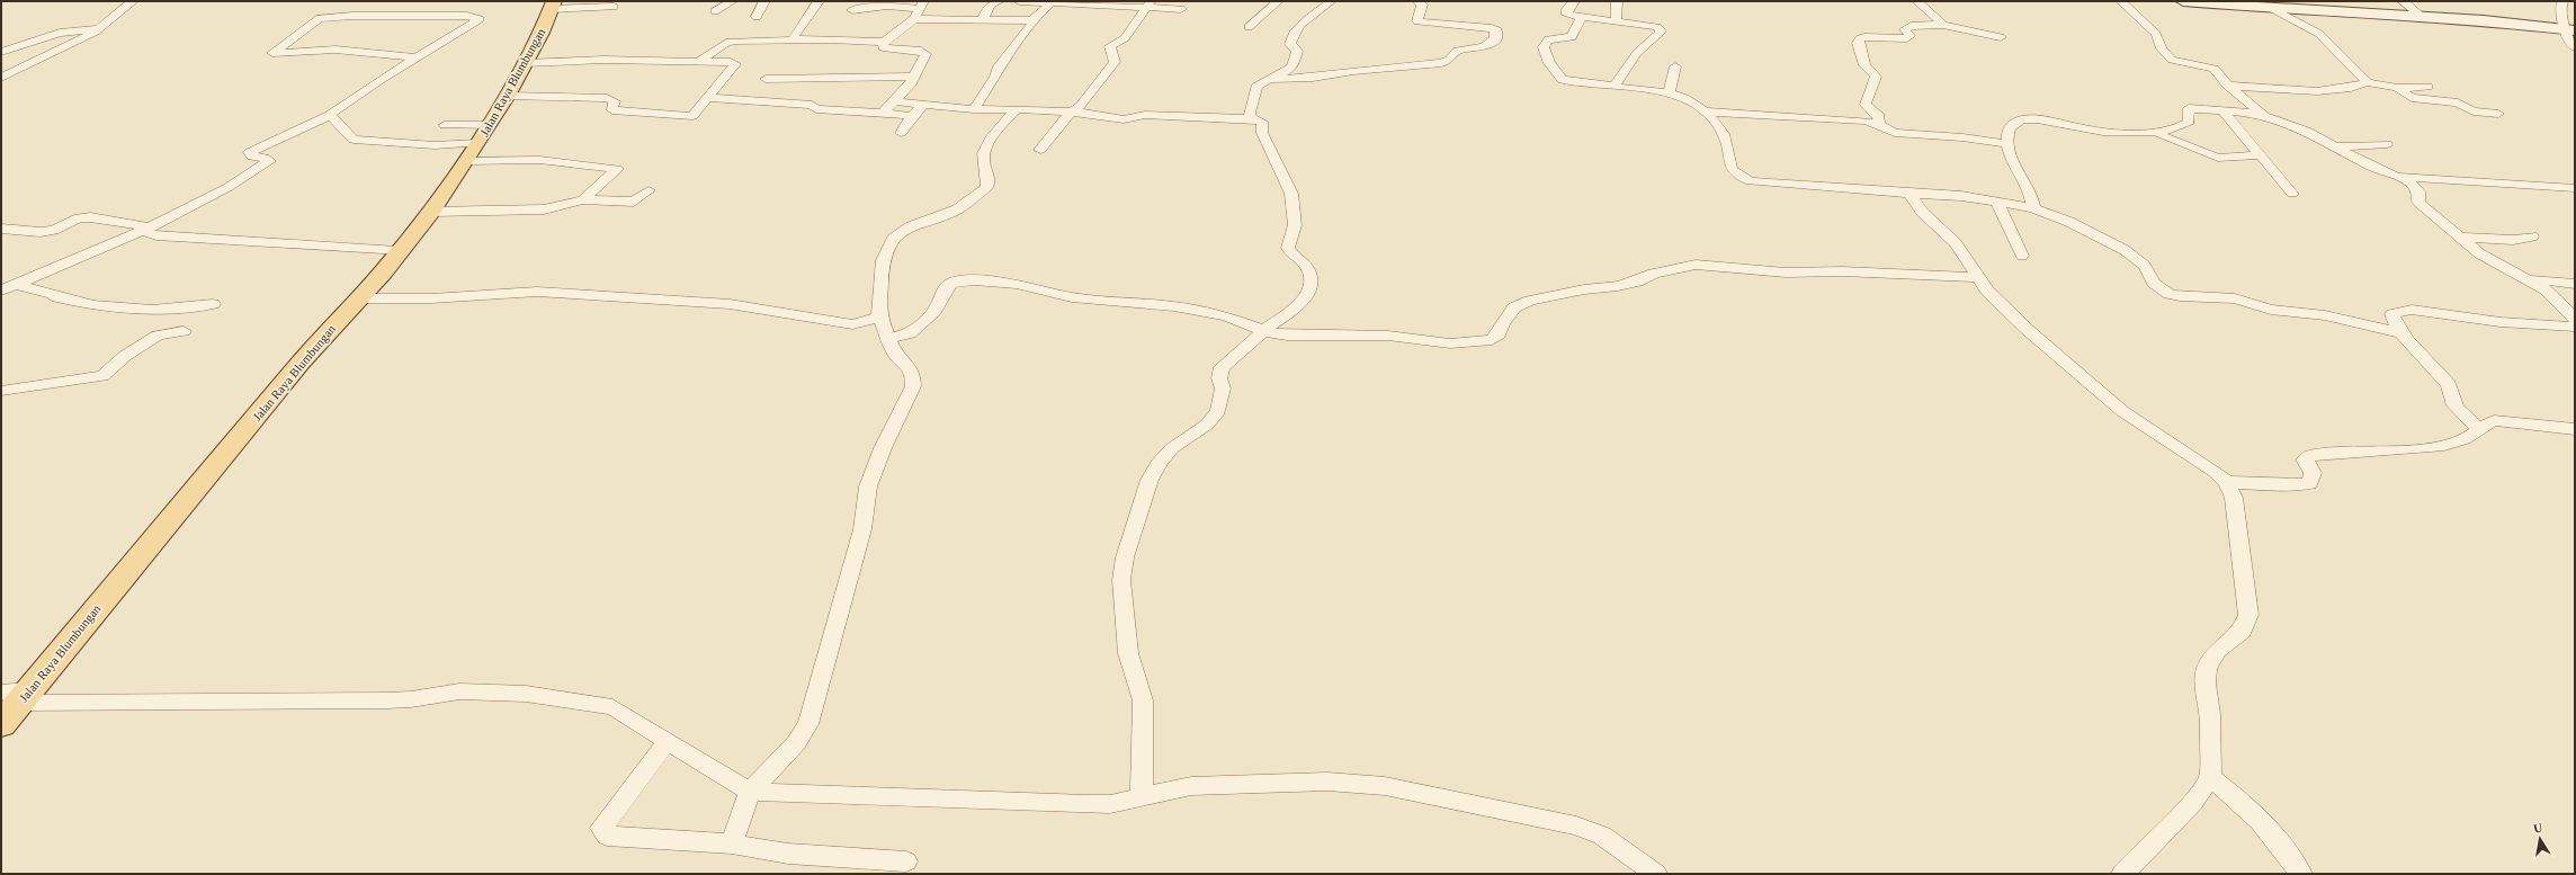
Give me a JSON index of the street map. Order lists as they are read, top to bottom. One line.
{"streets":{"main road":["Jalan Raya Blumbungan"]},"north":"top"}
